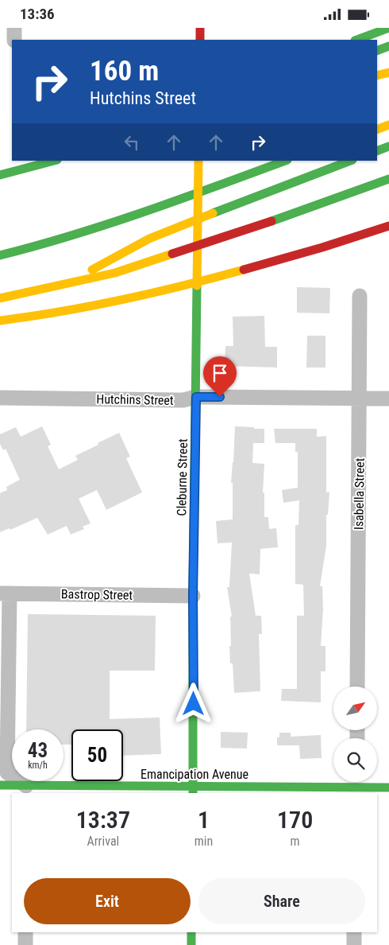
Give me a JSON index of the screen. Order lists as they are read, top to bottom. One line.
{"streets":{"main road":["Cleburne Street","Emancipation Avenue"],"street":["Hutchins Street","Isabella Street","Bastrop Street"]},"crossings":[["Hutchins Street","Cleburne Street"],["Hutchins Street","Isabella Street"],["Cleburne Street","Bastrop Street"],["Cleburne Street","Emancipation Avenue"]],"north":"top right","page":{"status":"13:36","turn":["160 m","Hutchins Street"],"speed":"43 km/h","limit":"50","eta":["13:37","Arrival","1","min","170","m"],"buttons":["Exit","Share"]}}
